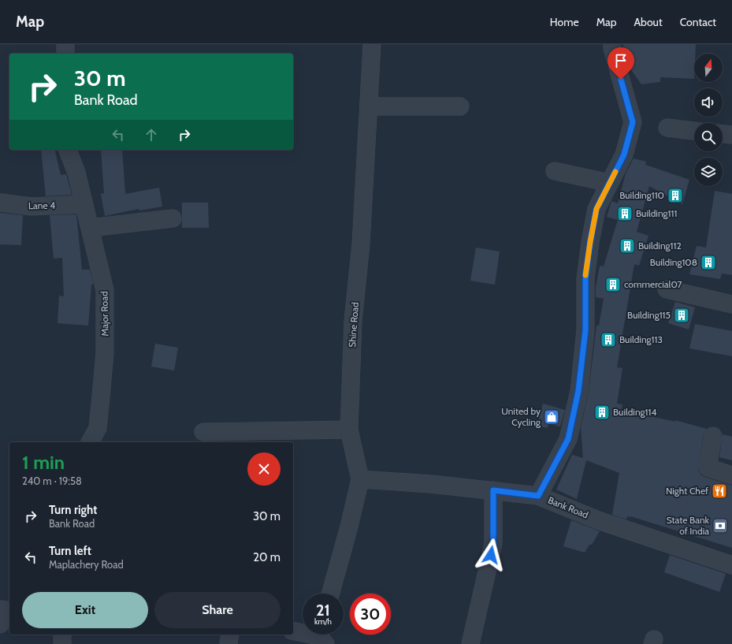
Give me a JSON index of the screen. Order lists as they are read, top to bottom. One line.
{"streets":{"street":["Lane 4","Major Road","Shine Road","Bank Road"]},"crossings":[["Lane 4","Major Road"],["Shine Road","Bank Road"]],"places":{"building":["Building110","Building111","Building112","Building108","commercial07","Building115","Building113","Building114"],"shop":["United by Cycling"],"restaurant":["Night Chef"],"bank":["State Bank of India"]},"north":"top","page":{"header":"Map","nav":["Home","Map","About","Contact"],"turn":["30 m","Bank Road"],"heading":["1 min","240 m · 19:58"],"list":[{"name":"Turn right","note":"Bank Road","value":"30 m"},{"name":"Turn left","note":"Maplachery Road","value":"20 m"}],"buttons":["Exit","Share"],"speed":"21 km/h","limit":"30"}}
